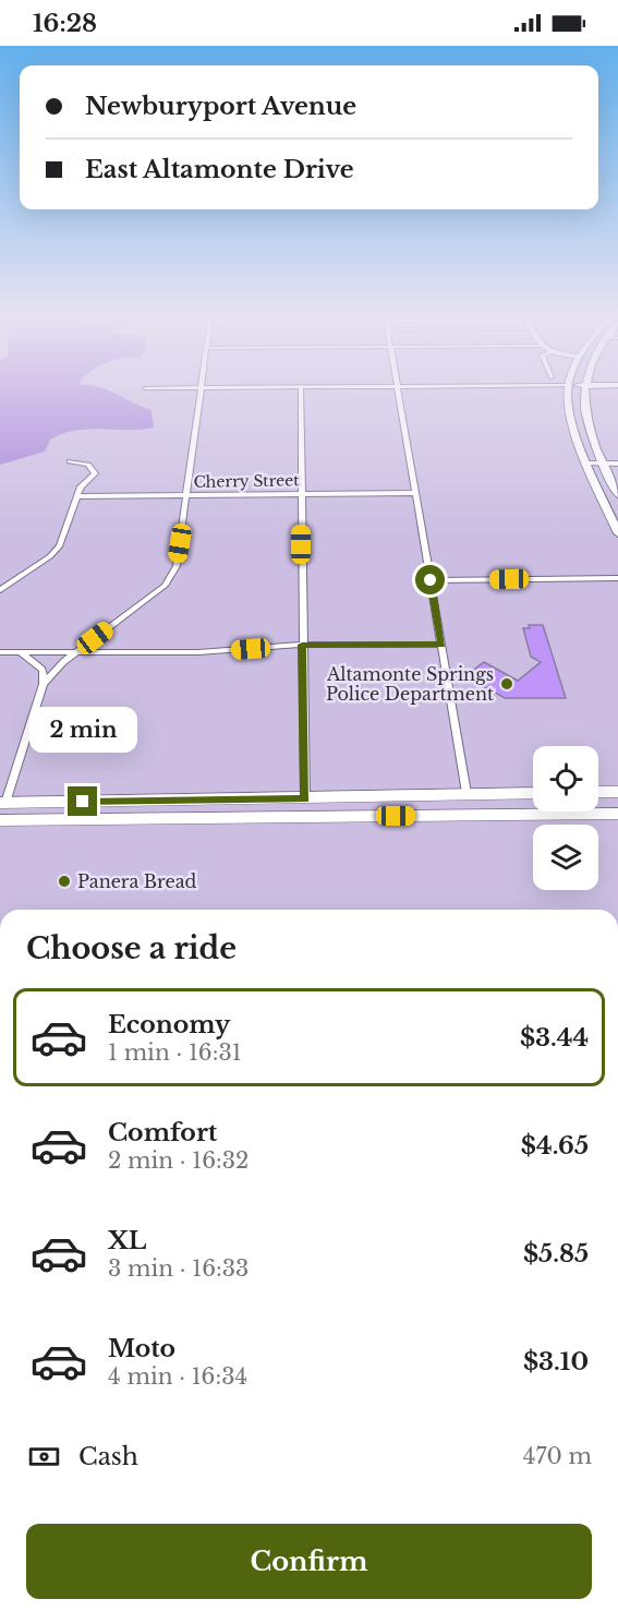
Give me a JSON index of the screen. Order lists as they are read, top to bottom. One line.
{"streets":{"street":["Cherry Street"]},"places":["Altamonte Springs Police Department","Panera Bread"],"page":{"status":"16:28","banner":["Newburyport Avenue","East Altamonte Drive"],"bubble":"2 min","heading":"Choose a ride","list":[{"name":"Economy","note":"1 min · 16:31","value":"$3.44"},{"name":"Comfort","note":"2 min · 16:32","value":"$4.65"},{"name":"XL","note":"3 min · 16:33","value":"$5.85"},{"name":"Moto","note":"4 min · 16:34","value":"$3.10"}],"pay":["Cash","470 m"],"buttons":"Confirm"}}
